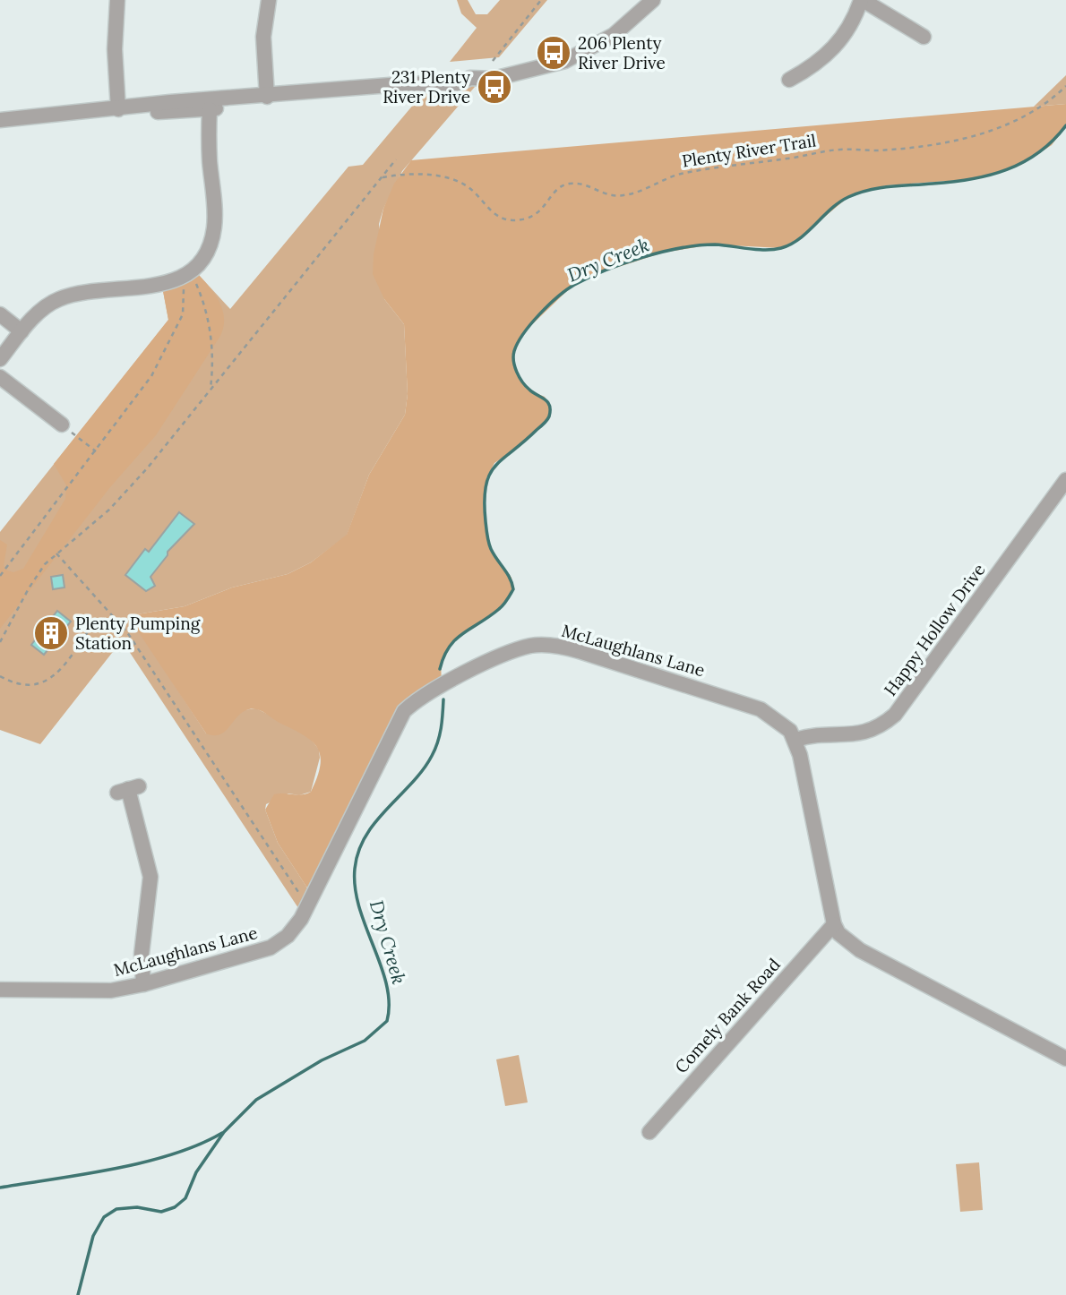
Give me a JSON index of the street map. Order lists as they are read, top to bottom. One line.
{"streets":{"street":["Happy Hollow Drive","McLaughlans Lane","Comely Bank Road"],"path":["Plenty River Trail"]},"crossings":[["Happy Hollow Drive","McLaughlans Lane"]],"water":["Dry Creek"],"places":{"bus stop":["206 Plenty River Drive","231 Plenty River Drive"],"building":["Plenty Pumping Station"]}}
